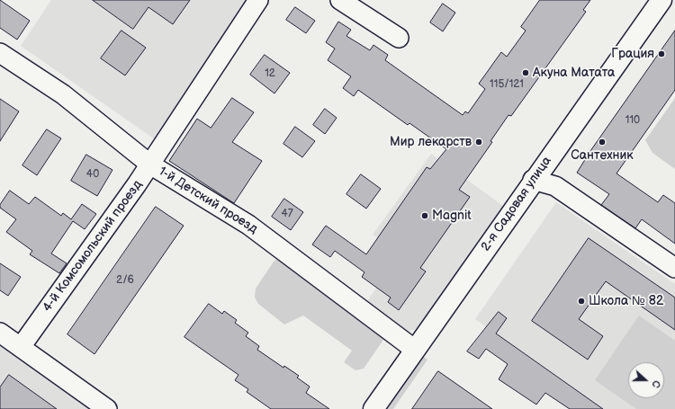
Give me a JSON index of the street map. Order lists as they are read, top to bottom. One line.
{"streets":{"street":["1-й Детский проезд","2-я Садовая улица","4-й Комсомольский проезд"]},"crossings":[["1-й Детский проезд","2-я Садовая улица"],["1-й Детский проезд","4-й Комсомольский проезд"]],"places":["Грация","Акуна Матата","Мир лекарств","Сантехник","Magnit","Школа № 82"],"house_numbers":["12","115/121","110","40","47","2/6"],"north":"right"}
